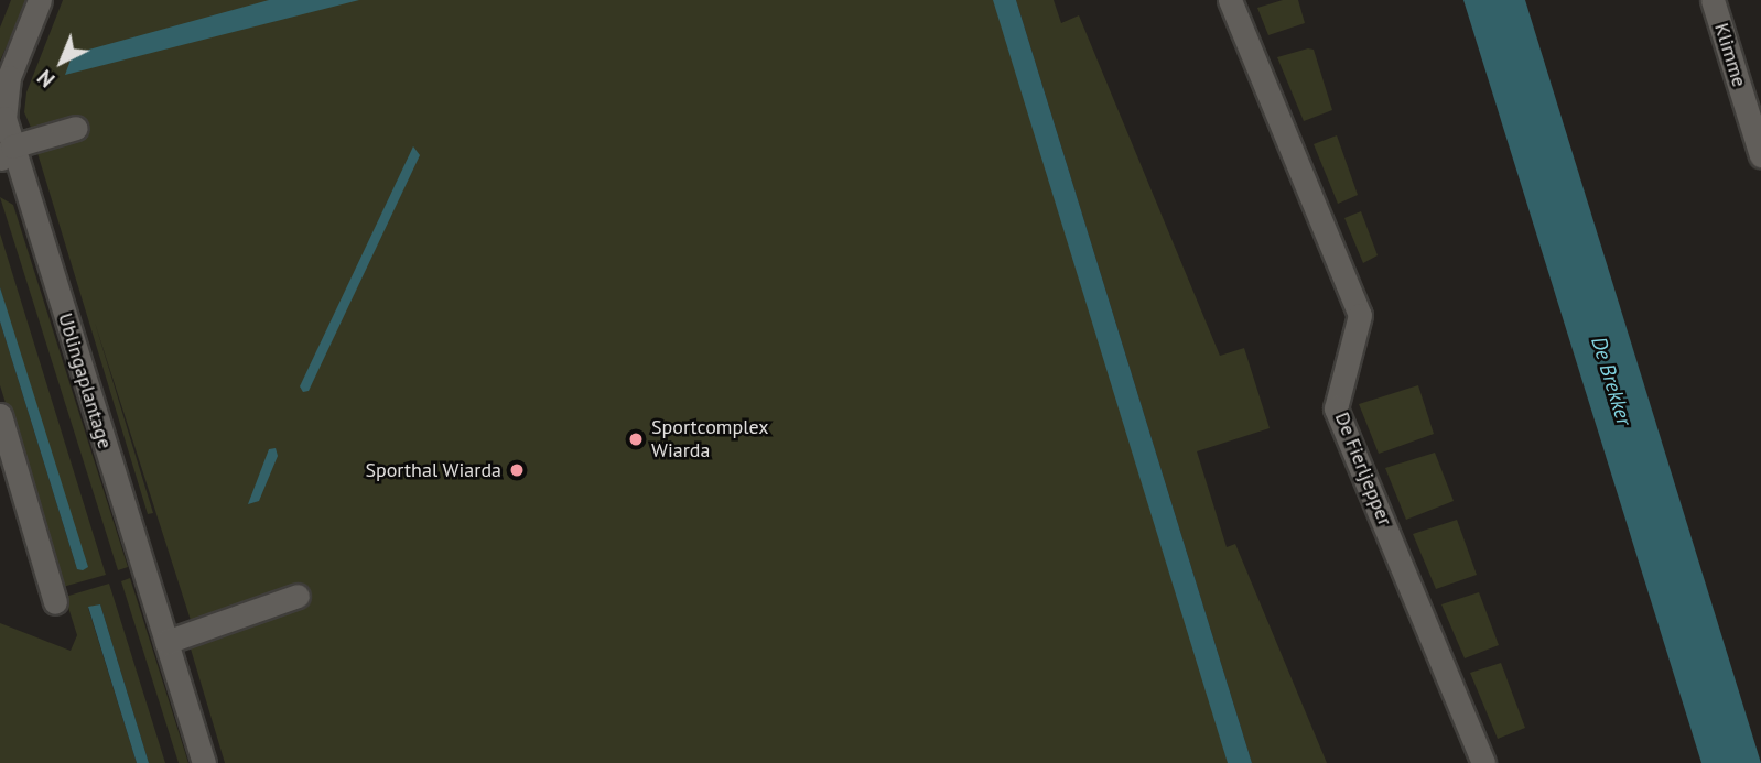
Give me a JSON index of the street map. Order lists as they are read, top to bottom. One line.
{"streets":{"street":["Klimme","Ublingaplantage","De Fierljepper"]},"water":["De Brekker"],"places":["Sportcomplex Wiarda","Sporthal Wiarda"],"north":"bottom left"}
